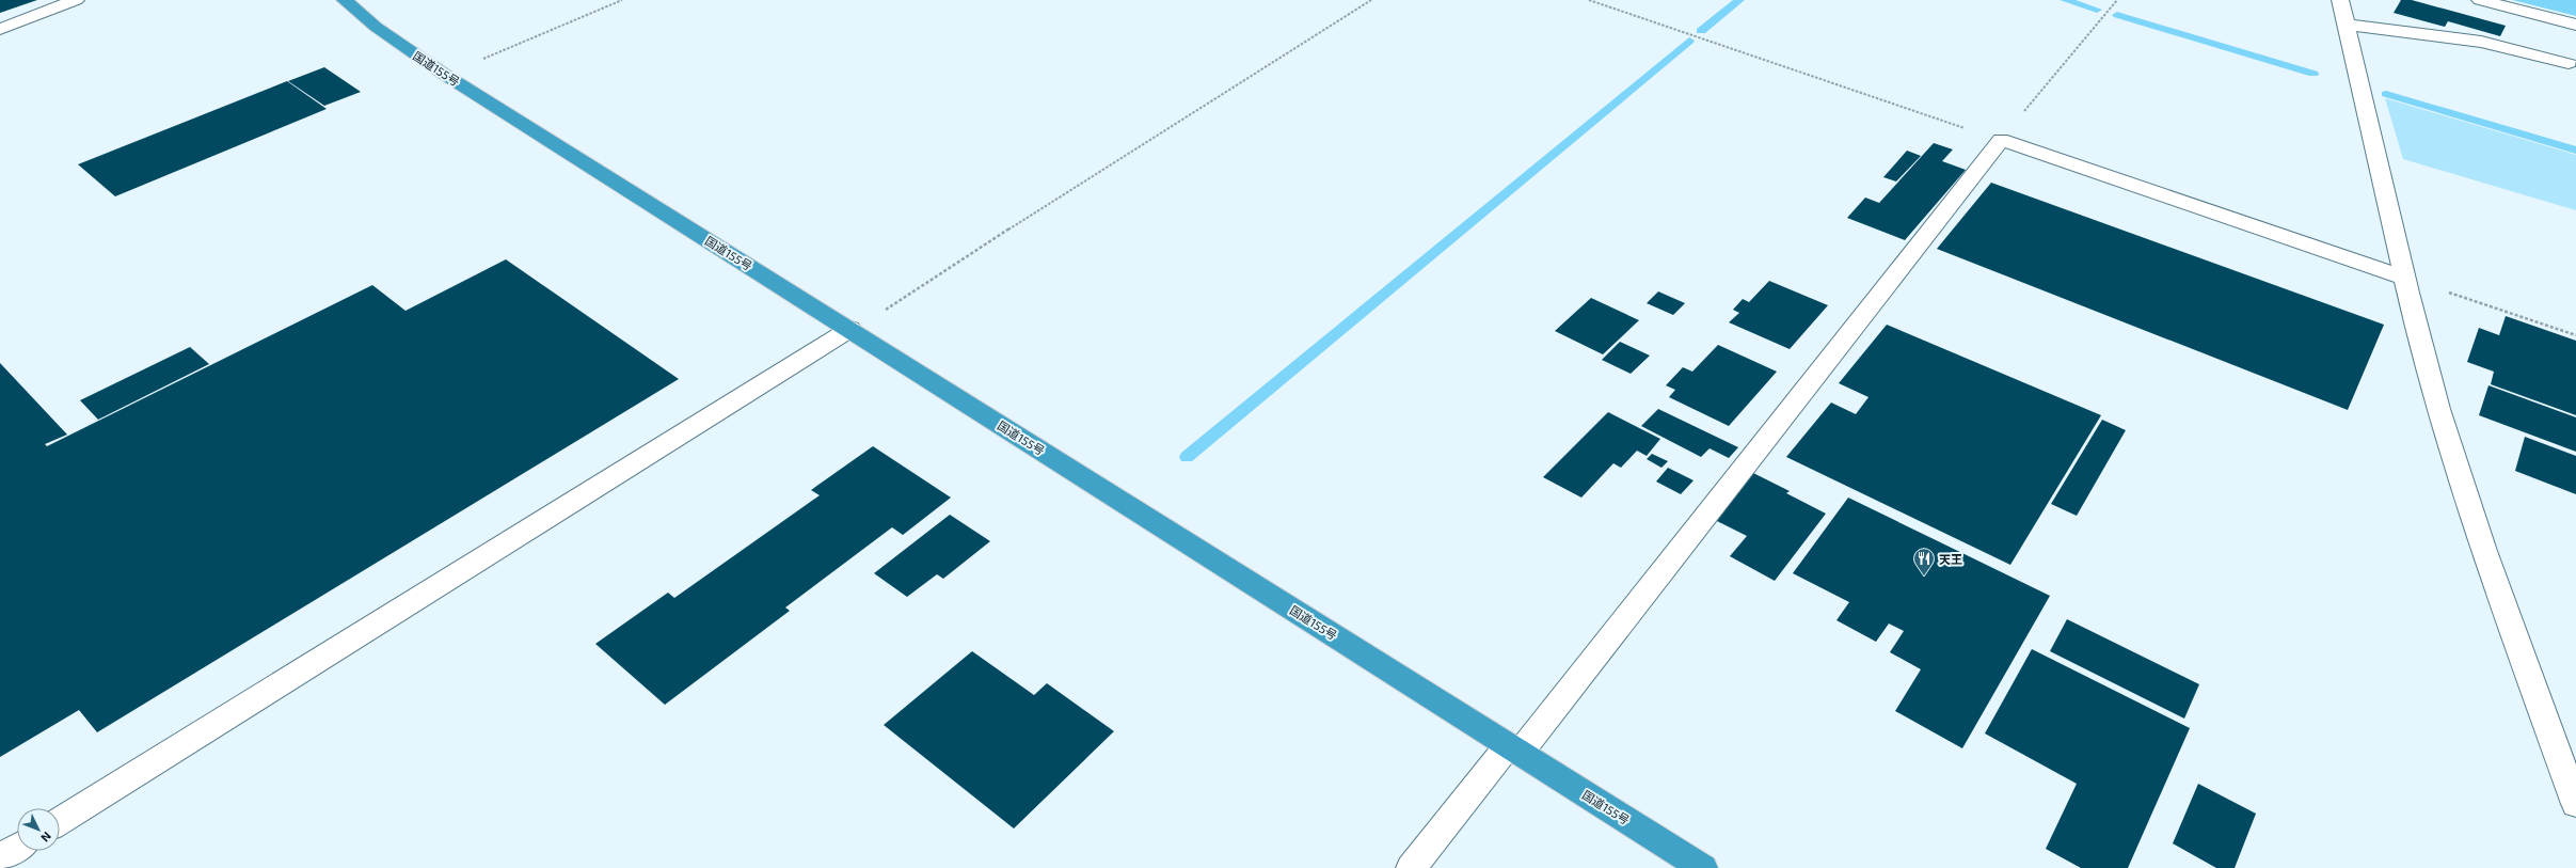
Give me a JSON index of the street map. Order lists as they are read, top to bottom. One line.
{"streets":{"highway":["国道155号"]},"places":{"restaurant":["天王"]},"north":"bottom right"}
